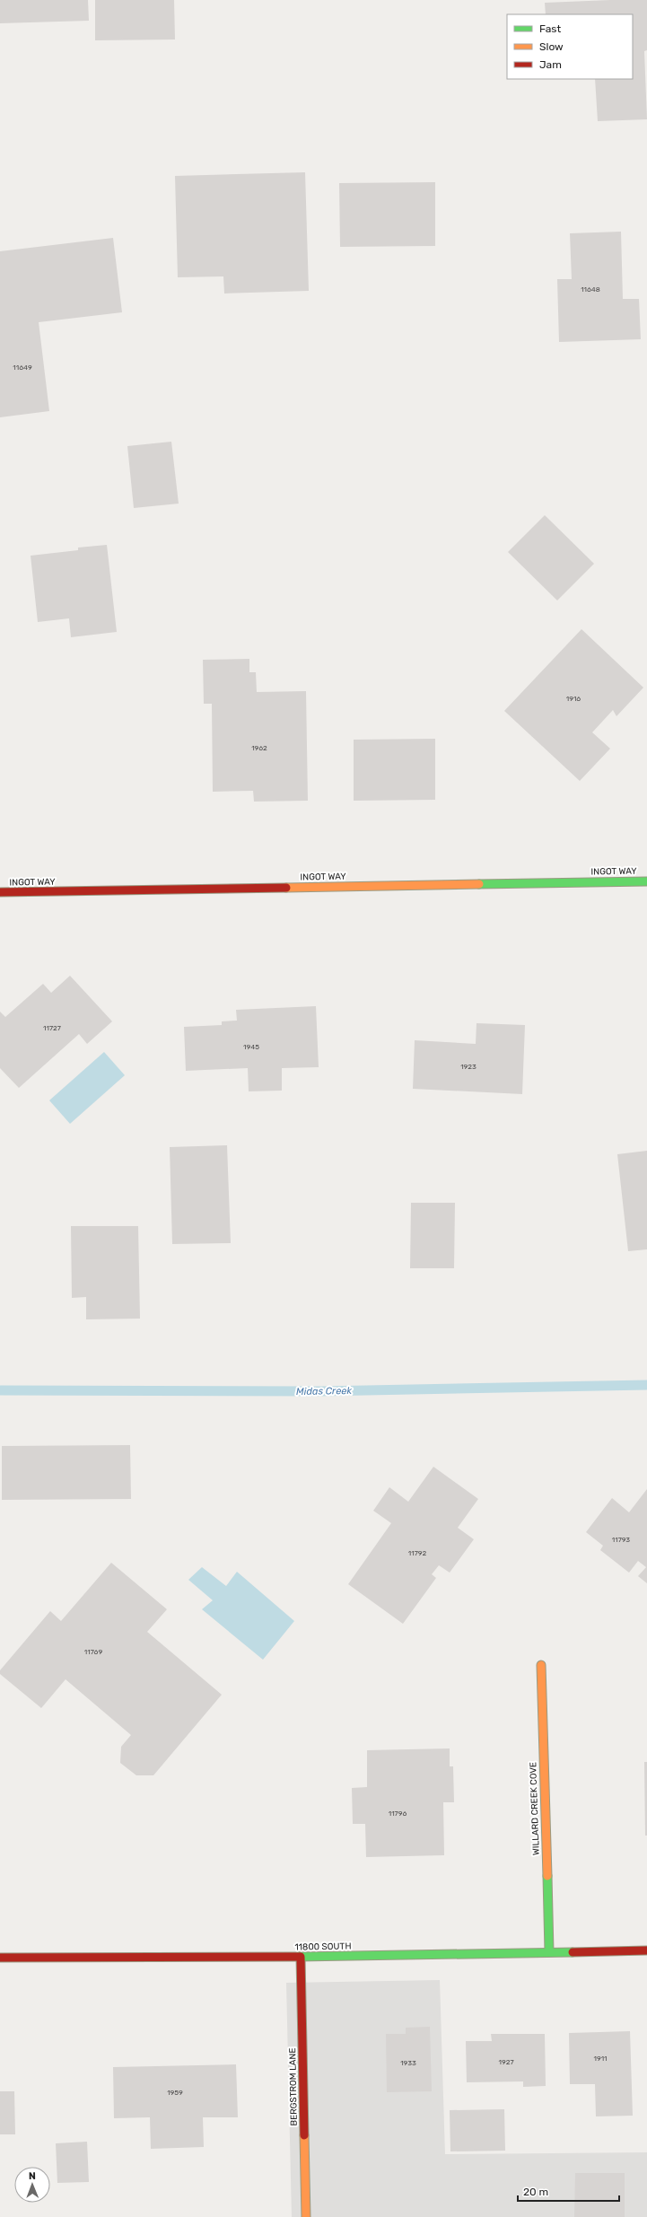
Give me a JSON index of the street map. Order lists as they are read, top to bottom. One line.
{"streets":{"street":["INGOT WAY","WILLARD CREEK COVE","11800 SOUTH","BERGSTROM LANE"]},"crossings":[["WILLARD CREEK COVE","11800 SOUTH"],["11800 SOUTH","BERGSTROM LANE"]],"water":["Midas Creek"],"house_numbers":["11648","11649","1916","1962","11727","1945","1923","11793","11792","11769","11796","1911","1927","1933","1959"],"legend":["Fast","Slow","Jam"],"scale_bar":"20 m","north":"top"}
